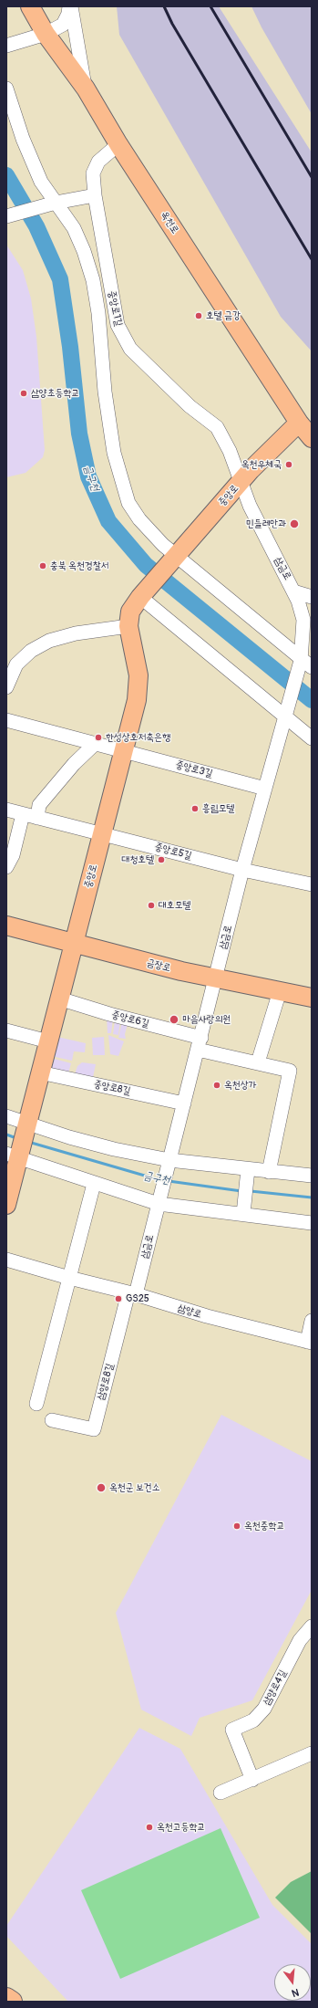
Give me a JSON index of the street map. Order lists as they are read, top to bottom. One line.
{"streets":{"main road":["옥천로","중앙로","금장로"],"street":["중앙로1길","삼금로","중앙로3길","중앙로5길","중앙로6길","중앙로8길","삼양로","삼양로8길","삼양로4길"]},"crossings":[["옥천로","중앙로1길"],["옥천로","중앙로"],["중앙로1길","중앙로"],["중앙로1길","삼금로"],["중앙로","삼금로"],["중앙로","중앙로3길"],["중앙로","중앙로5길"],["중앙로","금장로"],["중앙로","중앙로6길"],["중앙로","중앙로8길"],["삼금로","중앙로3길"],["삼금로","중앙로5길"],["삼금로","금장로"],["삼금로","중앙로6길"],["삼금로","중앙로8길"],["삼금로","삼양로"],["삼금로","삼양로8길"],["삼양로","삼양로8길"]],"water":["금구천"],"places":["호텔 금강","삼양초등학교","옥천우체국","민들레안과","충북 옥천경찰서","한성상호저축은행","흥림모텔","대청호텔","대호모텔","마음사랑의원","옥천상가","GS25","옥천군 보건소","옥천중학교","옥천고등학교"],"north":"bottom"}
